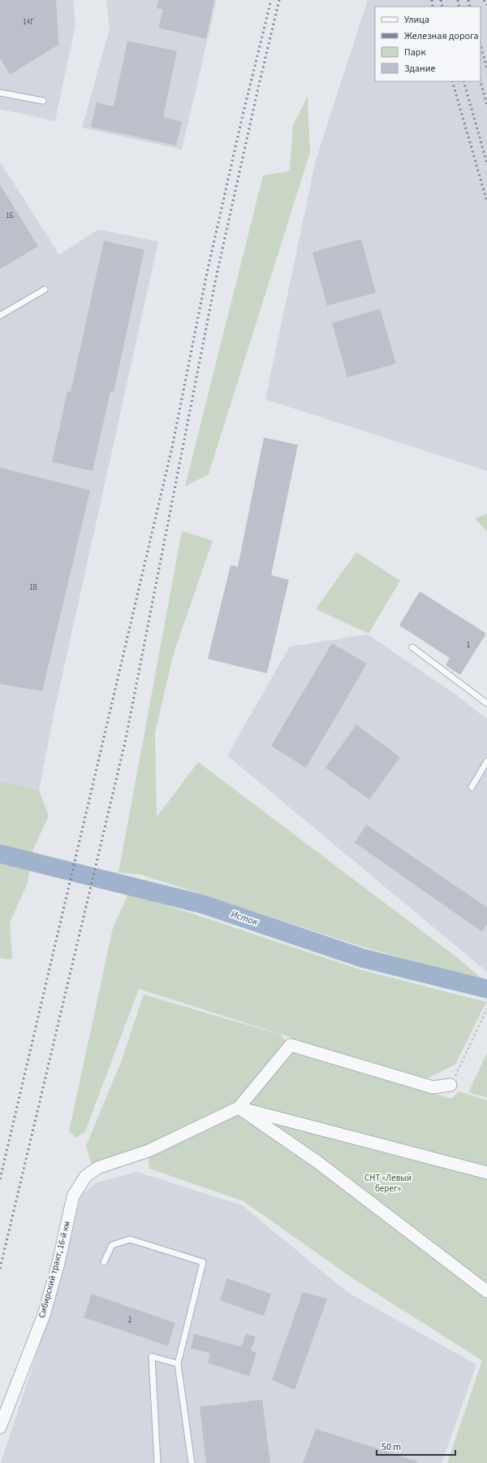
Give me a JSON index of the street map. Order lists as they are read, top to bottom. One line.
{"streets":{"street":["Сибирский тракт, 16-й км"]},"water":["Исток"],"parks":["СНТ «Левый берег»"],"house_numbers":["14Г","1Б","1В","1","2"],"legend":["Улица","Железная дорога","Парк","Здание"],"scale_bar":"50 m"}
